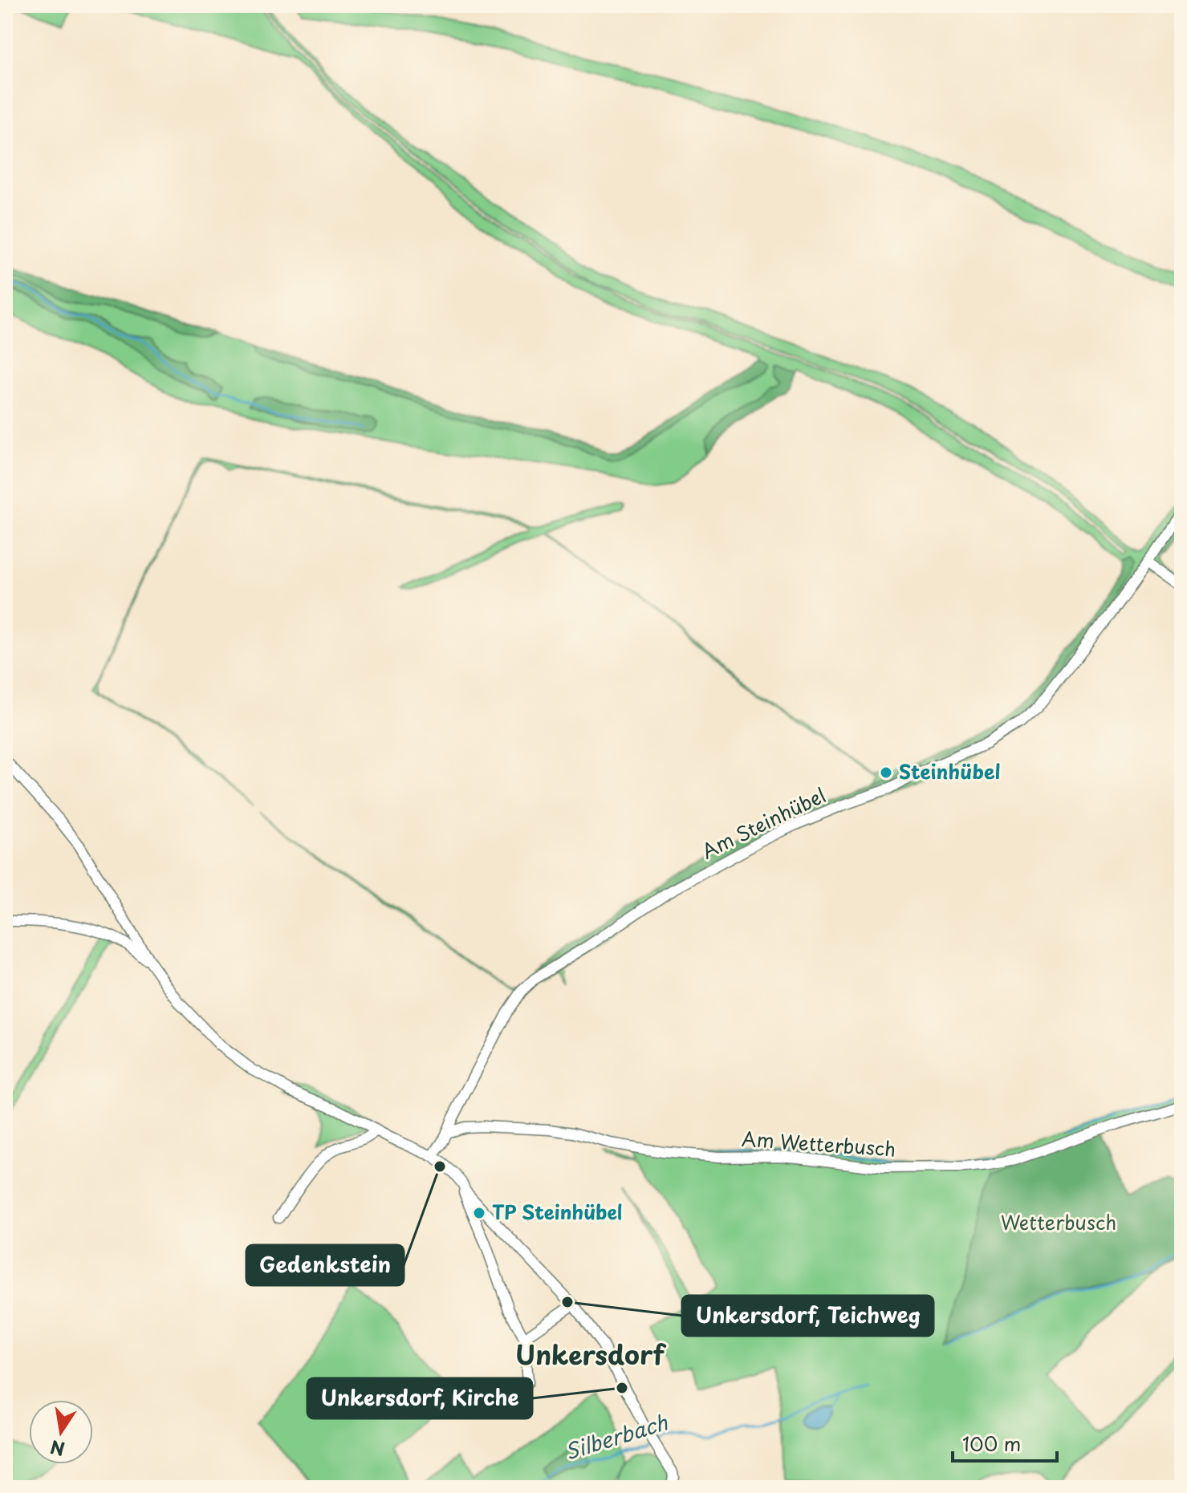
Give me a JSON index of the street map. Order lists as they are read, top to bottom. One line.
{"streets":{"street":["Am Steinhübel","Am Wetterbusch"]},"crossings":[["Am Steinhübel","Am Wetterbusch"]],"districts":["Unkersdorf"],"water":["Silberbach"],"parks":["Wetterbusch"],"places":["Steinhübel","Gedenkstein","TP Steinhübel","Unkersdorf, Teichweg","Unkersdorf, Kirche"],"scale_bar":"100 m","north":"bottom"}
